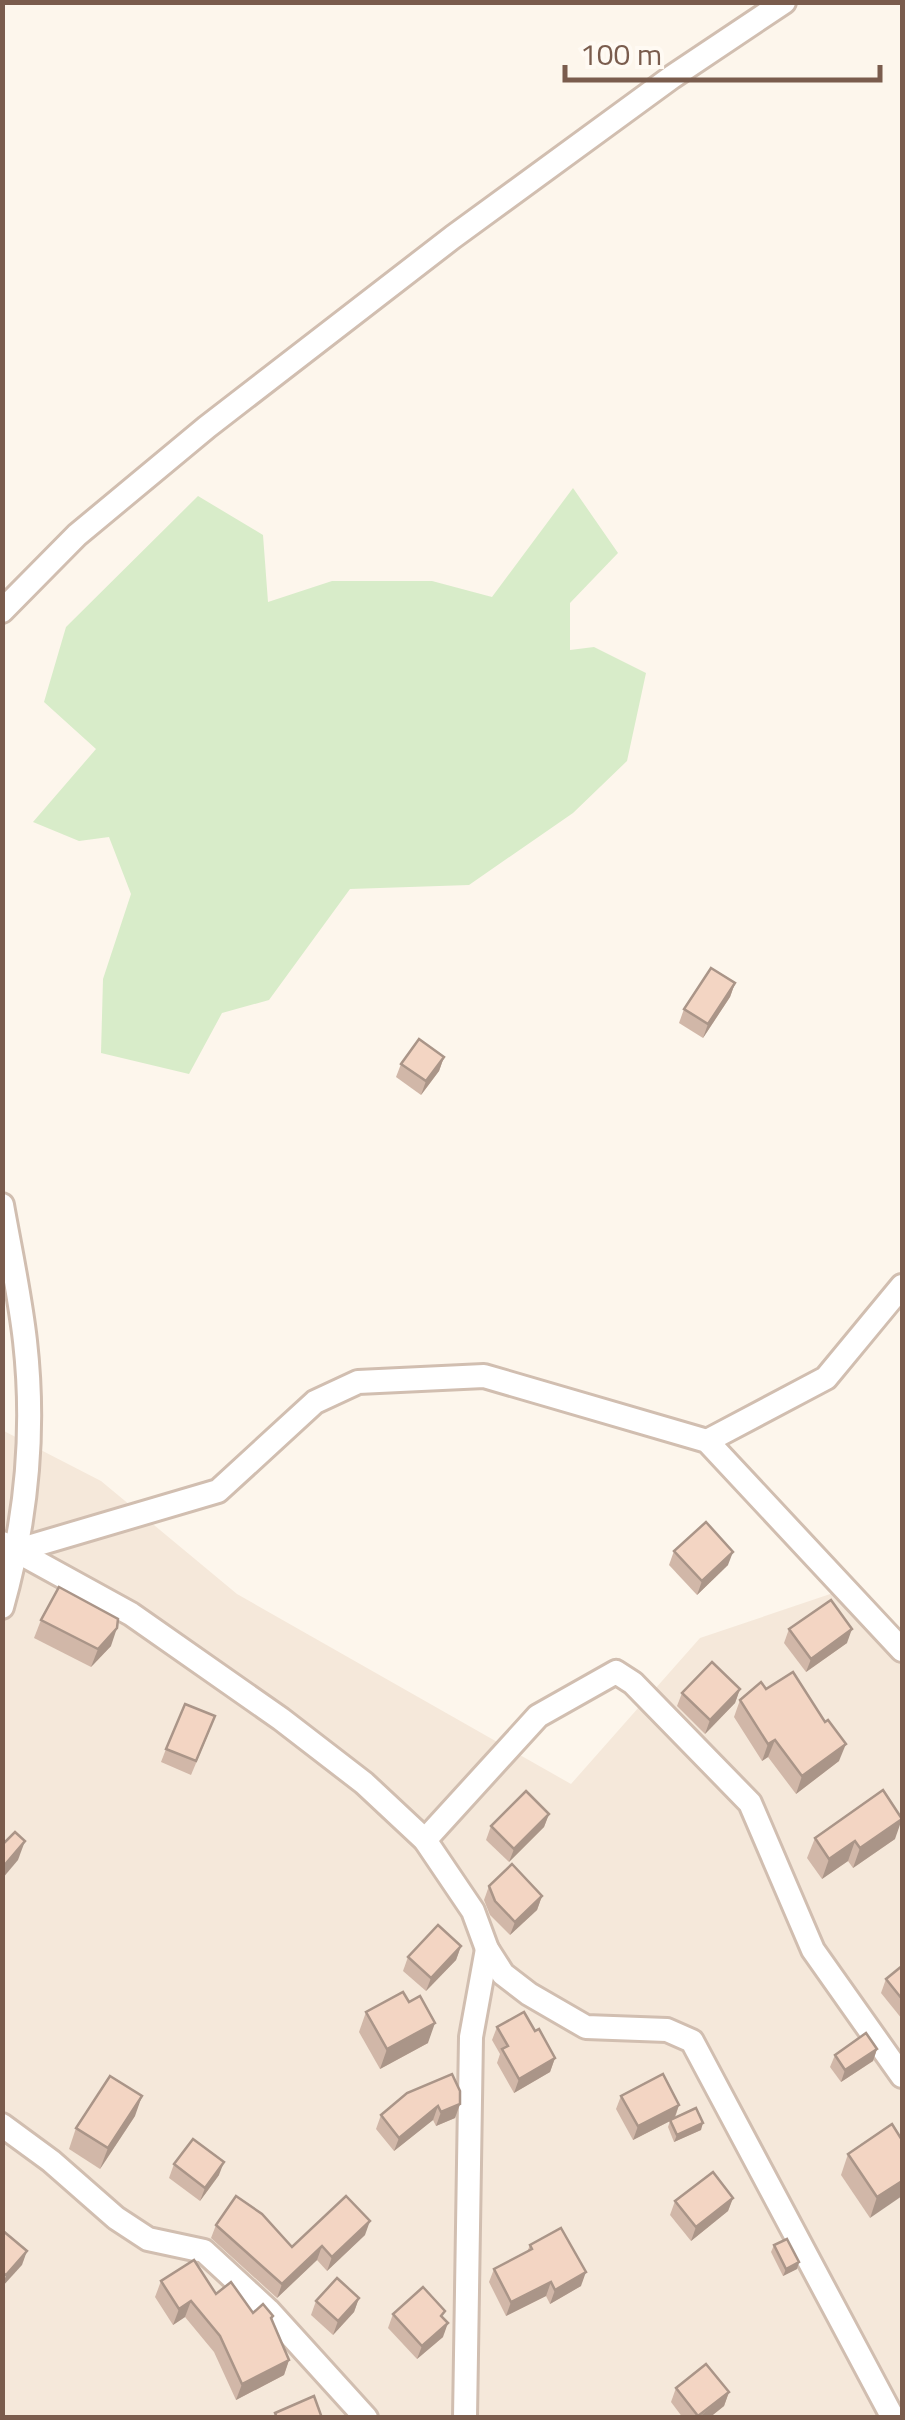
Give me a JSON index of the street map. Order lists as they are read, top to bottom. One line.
{"scale_bar":"100 m"}
